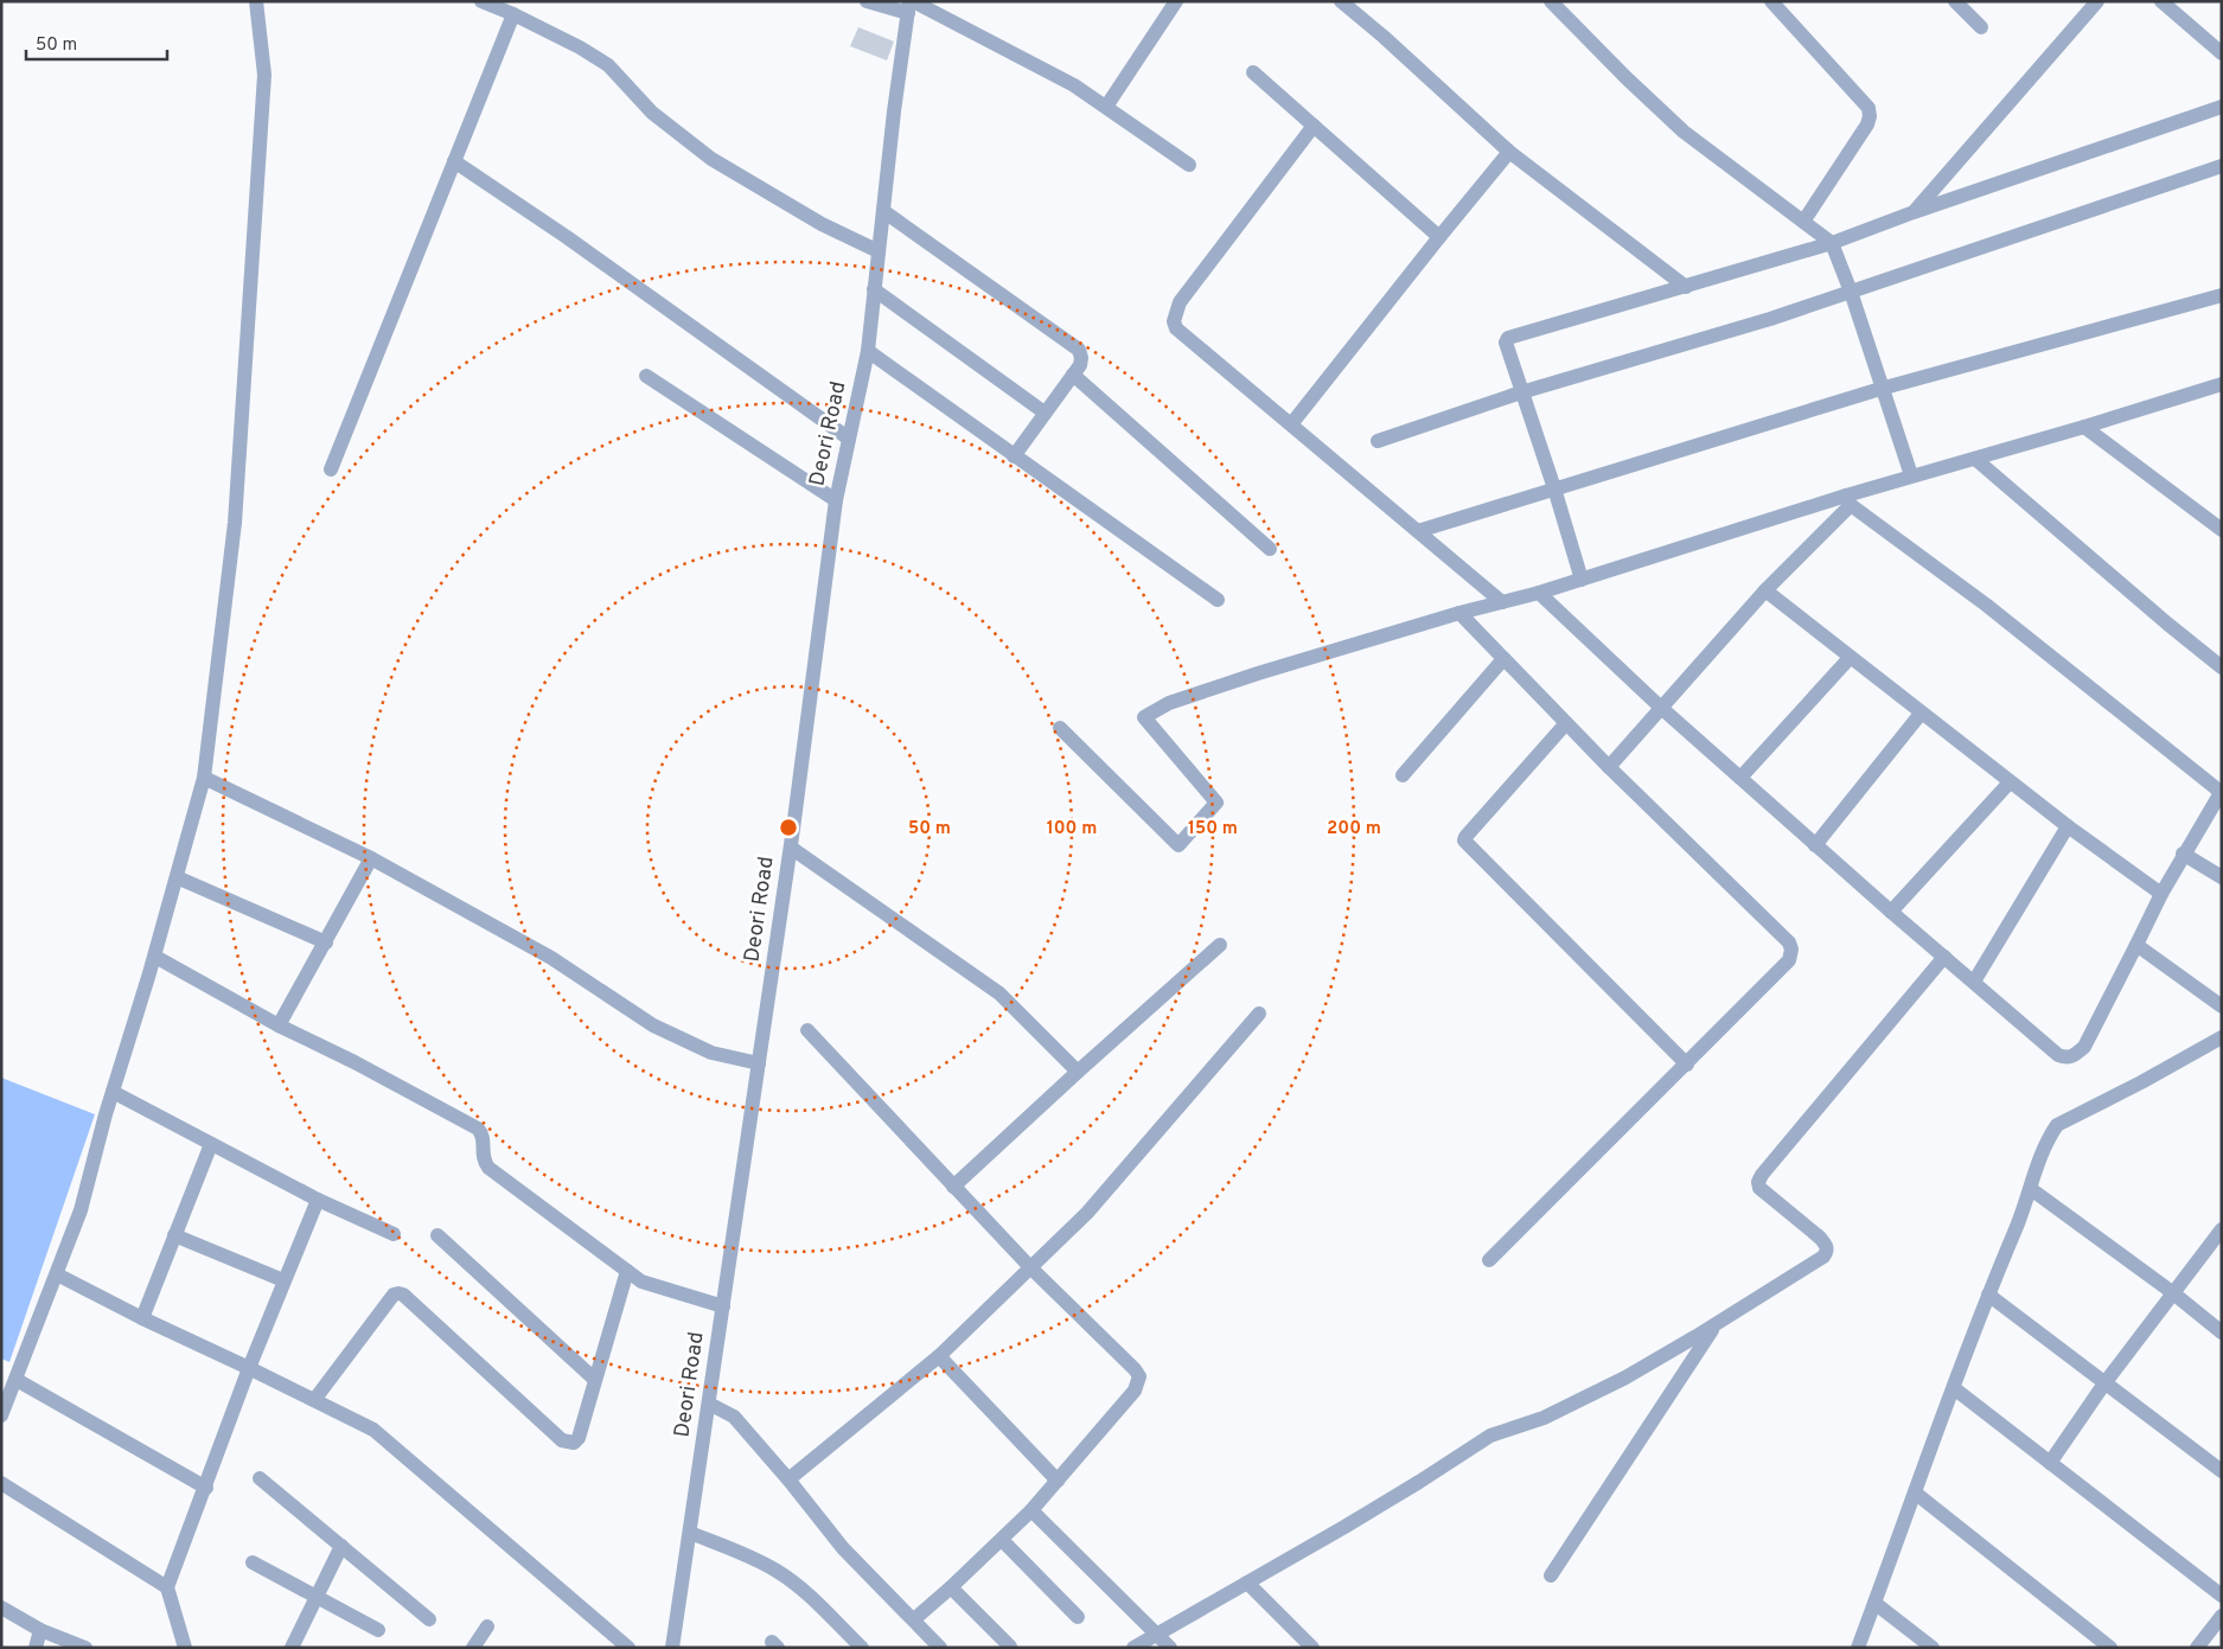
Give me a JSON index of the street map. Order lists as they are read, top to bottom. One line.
{"streets":{"street":["Deori Road"]},"scale_bar":"50 m","rings":["50 m","100 m","150 m","200 m"]}
